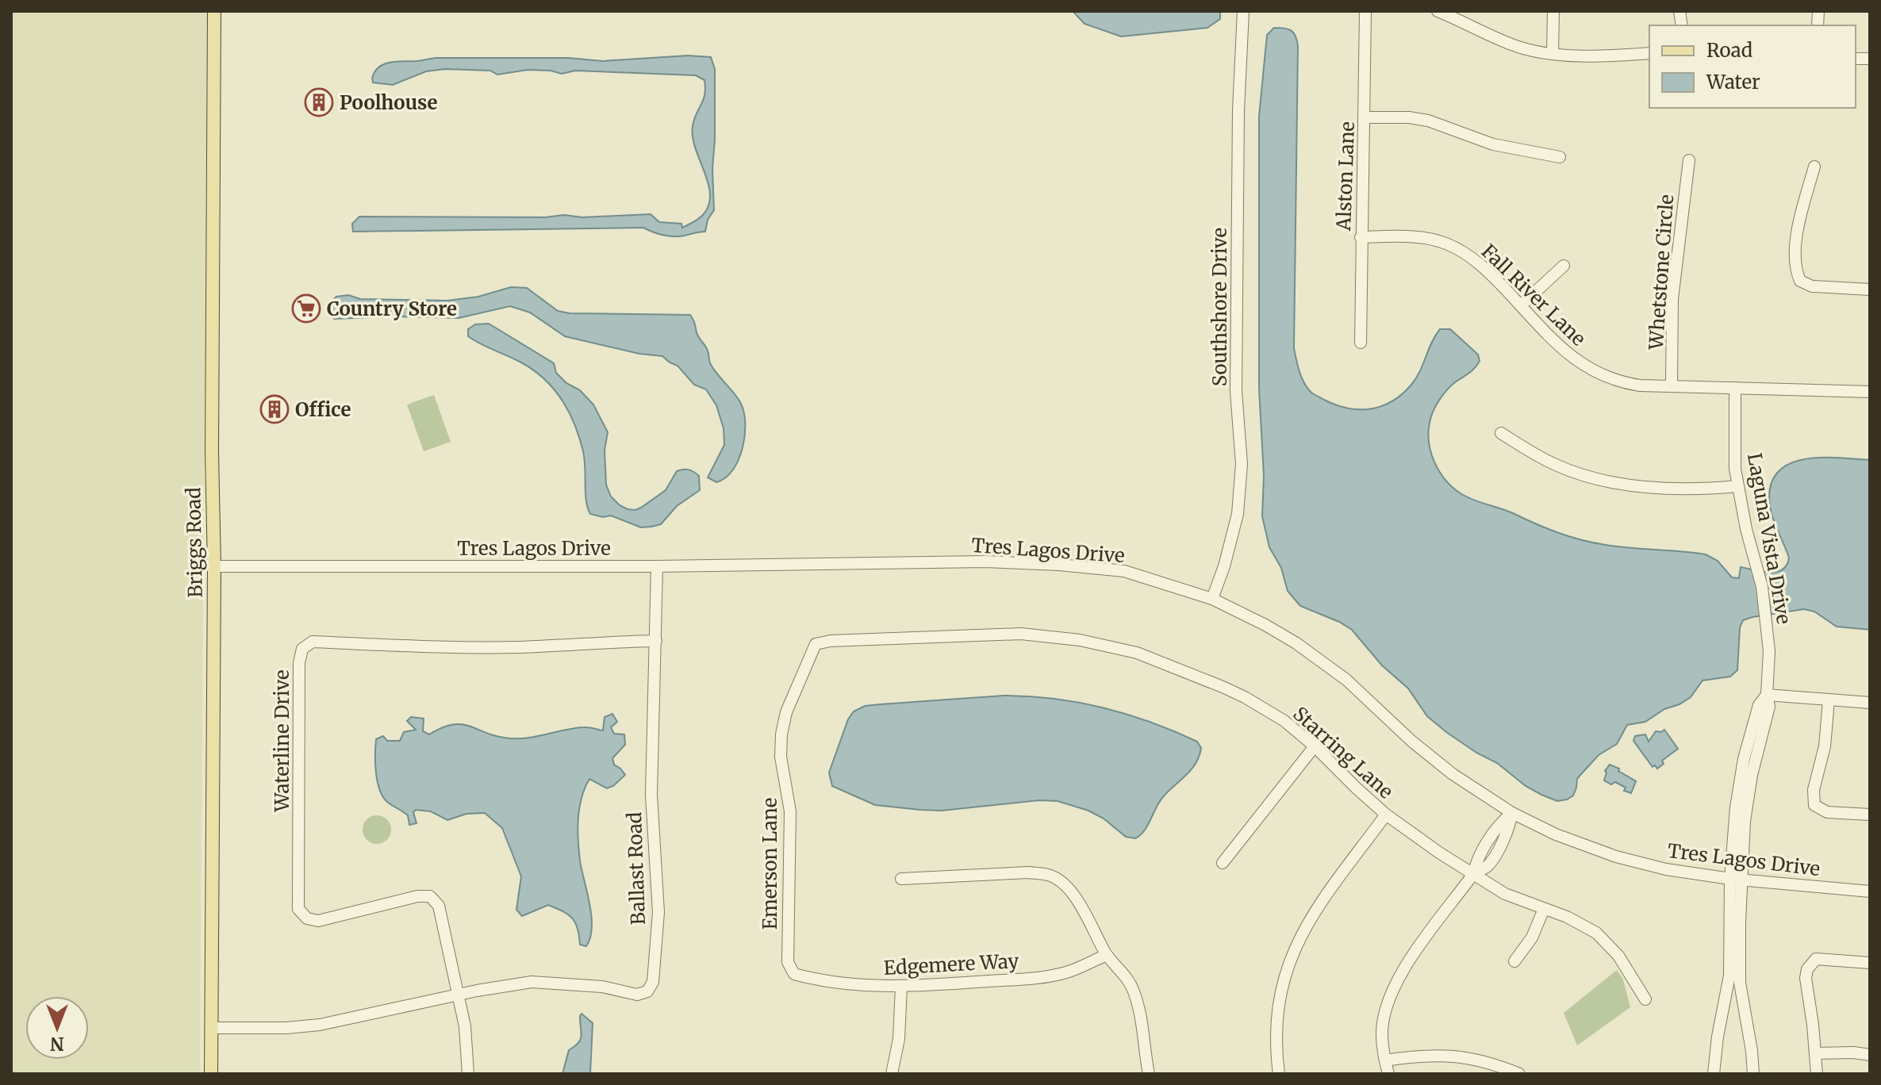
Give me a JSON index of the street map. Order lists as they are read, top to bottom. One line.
{"streets":{"main road":["Briggs Road"],"street":["Alston Lane","Whetstone Circle","Fall River Lane","Southshore Drive","Laguna Vista Drive","Tres Lagos Drive","Waterline Drive","Starring Lane","Emerson Lane","Ballast Road","Edgemere Way"]},"crossings":[["Alston Lane","Fall River Lane"],["Whetstone Circle","Fall River Lane"],["Fall River Lane","Laguna Vista Drive"],["Southshore Drive","Tres Lagos Drive"],["Laguna Vista Drive","Tres Lagos Drive"],["Briggs Road","Tres Lagos Drive"],["Briggs Road","Ballast Road"],["Tres Lagos Drive","Ballast Road"],["Waterline Drive","Ballast Road"],["Starring Lane","Emerson Lane"],["Emerson Lane","Edgemere Way"]],"places":{"building":["Poolhouse","Office"],"supermarket":["Country Store"]},"legend":["Road","Water"],"north":"bottom"}
